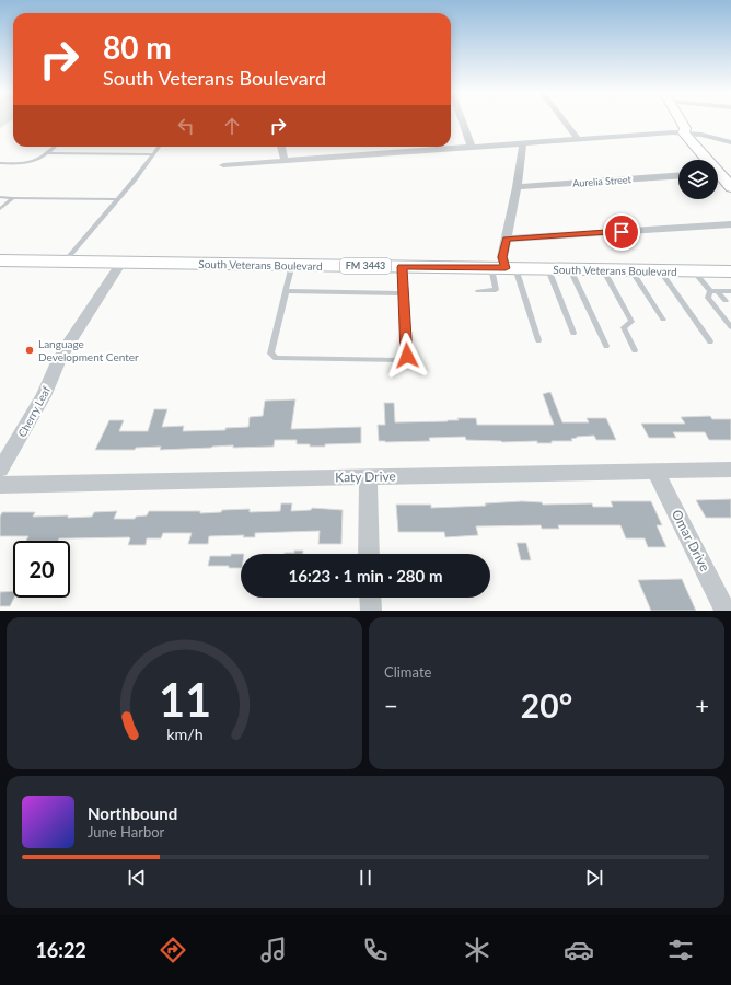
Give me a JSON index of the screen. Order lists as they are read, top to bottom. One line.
{"streets":{"main road":["South Veterans Boulevard","FM 3443"],"street":["Aurelia Street","Cherry Leaf","Katy Drive","Omar Drive"]},"crossings":[["South Veterans Boulevard","Cherry Leaf"],["Katy Drive","Omar Drive"]],"places":["Language Development Center"],"page":{"turn":["80 m","South Veterans Boulevard"],"limit":"20","trip":"16:23 · 1 min · 280 m","tile":"Climate","heat":["−","20°","+"],"song":["Northbound","June Harbor"],"tabs":"16:22","gauge":["11","km/h"]}}
